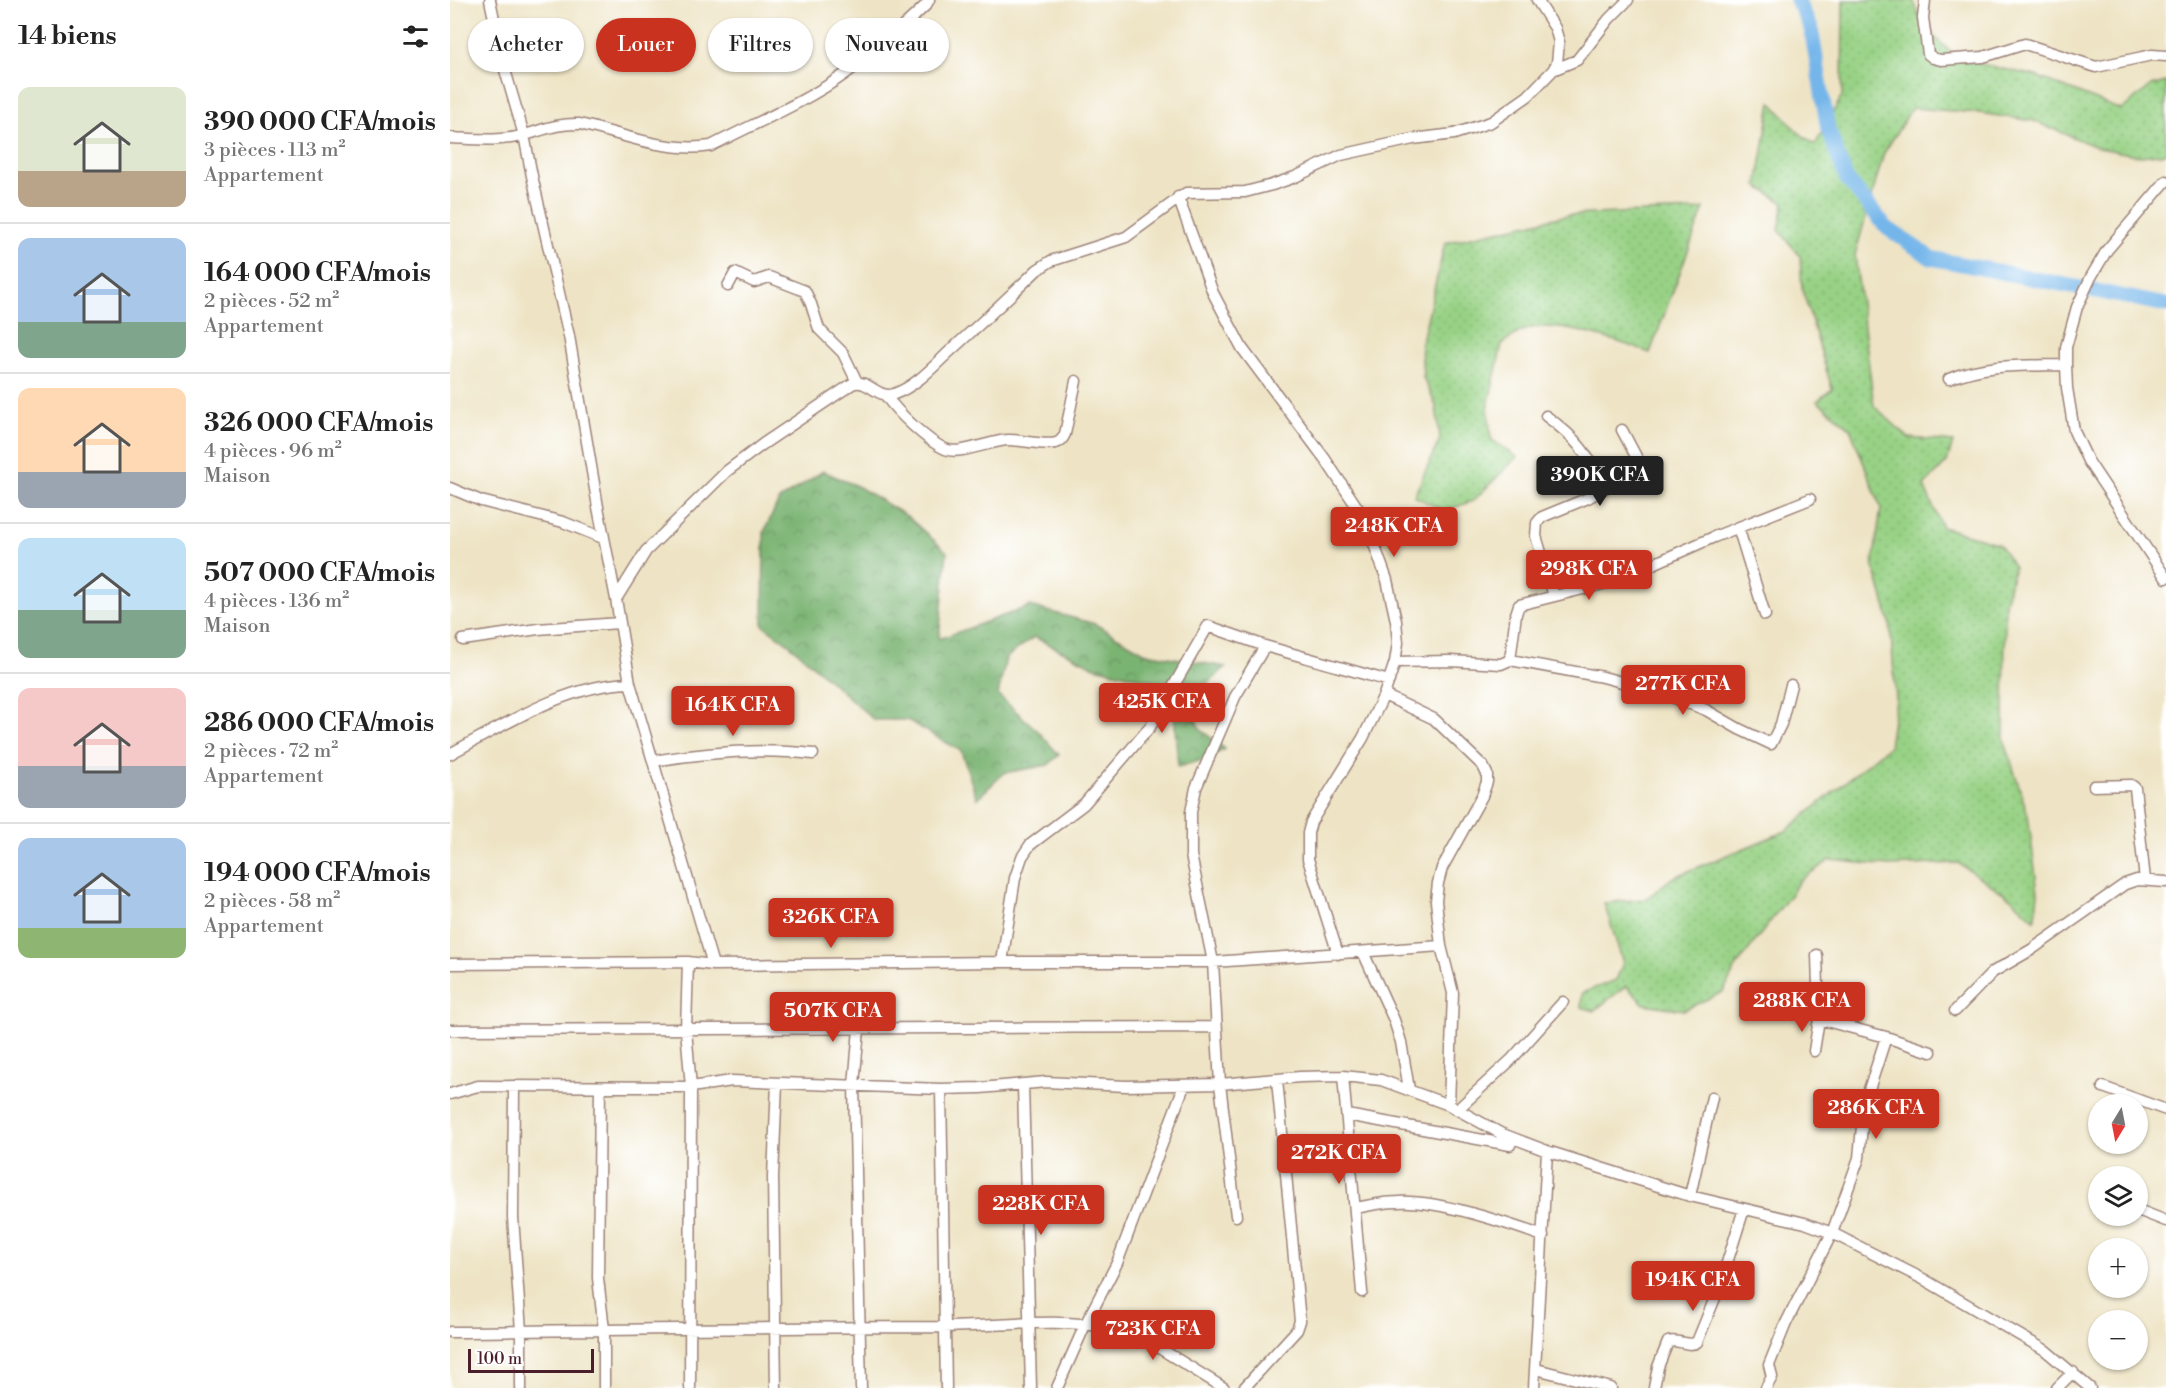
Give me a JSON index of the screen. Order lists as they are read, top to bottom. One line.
{"scale_bar":"100 m","north":"bottom","page":{"heading":"14 biens","chip":["Acheter","Louer","Filtres","Nouveau"],"list":[{"name":"390 000 CFA/mois","note":"3 pièces · 113 m² · Appartement"},{"name":"164 000 CFA/mois","note":"2 pièces · 52 m² · Appartement"},{"name":"326 000 CFA/mois","note":"4 pièces · 96 m² · Maison"},{"name":"507 000 CFA/mois","note":"4 pièces · 136 m² · Maison"},{"name":"286 000 CFA/mois","note":"2 pièces · 72 m² · Appartement"},{"name":"194 000 CFA/mois","note":"2 pièces · 58 m² · Appartement"}],"price":["390K CFA","248K CFA","298K CFA","277K CFA","425K CFA","164K CFA","326K CFA","288K CFA","507K CFA","286K CFA","272K CFA","228K CFA","194K CFA","723K CFA"],"map_buttons":["+","−"],"scale":"100 m"}}
